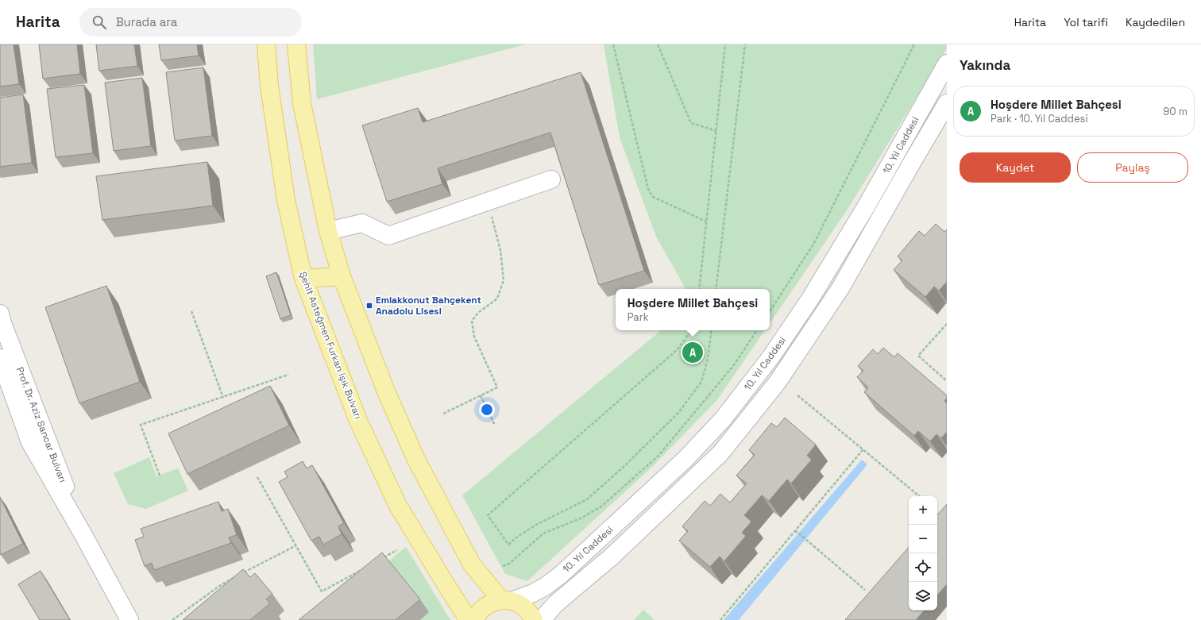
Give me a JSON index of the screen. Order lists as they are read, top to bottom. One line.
{"streets":{"main road":["Şehit Asteğmen Furkan Işık Bulvarı"],"street":["10. Yıl Caddesi","Prof. Dr. Aziz Sancar Bulvarı"]},"places":{"transit":["Emlakkonut Bahçekent Anadolu Lisesi"]},"page":{"header":"Harita","search":"Burada ara","nav":["Harita","Yol tarifi","Kaydedilen"],"heading":"Yakında","list":[{"mark":"A","name":"Hoşdere Millet Bahçesi","note":"Park · 10. Yıl Caddesi","value":"90 m"}],"buttons":["Kaydet","Paylaş"],"popup":["Hoşdere Millet Bahçesi","Park"],"pins":"A","map_buttons":["+","−"]}}
